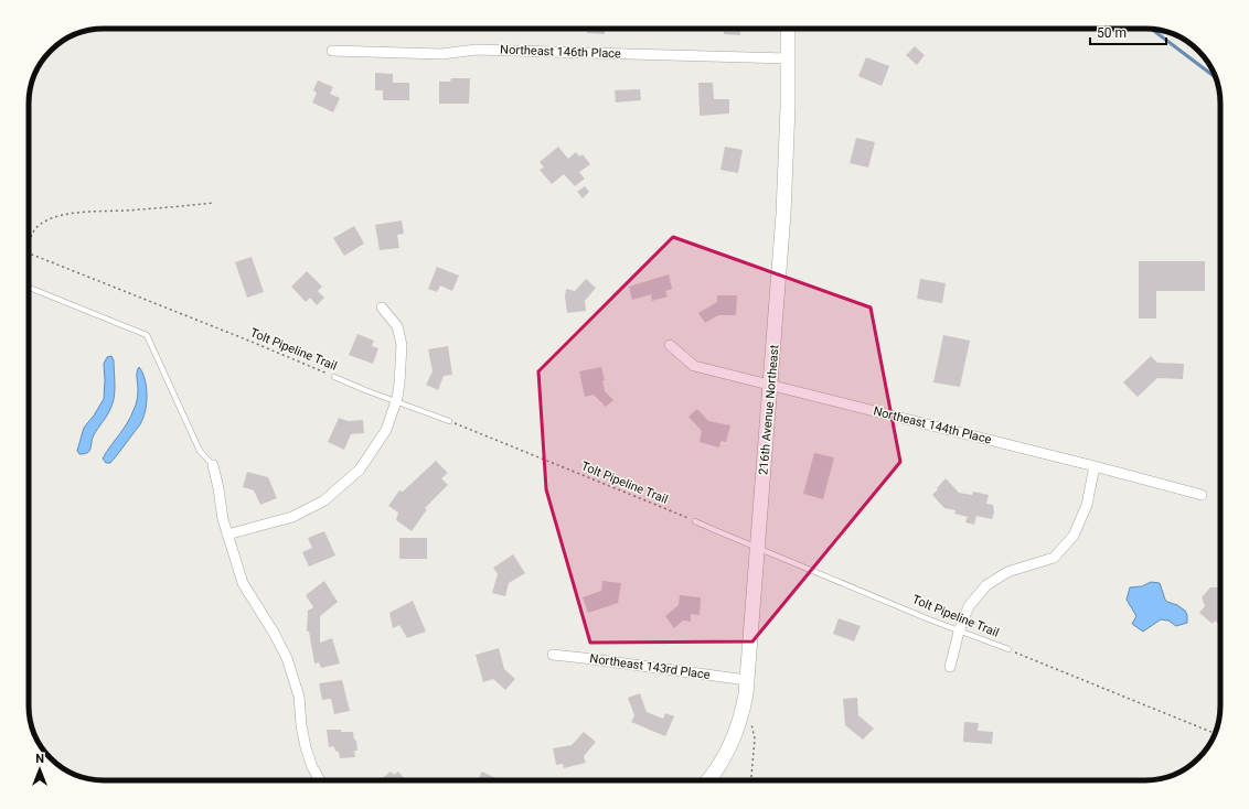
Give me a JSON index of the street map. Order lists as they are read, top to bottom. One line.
{"streets":{"street":["Northeast 146th Place","216th Avenue Northeast","Northeast 144th Place","Northeast 143rd Place"],"path":["Tolt Pipeline Trail"]},"crossings":[["Northeast 146th Place","216th Avenue Northeast"],["216th Avenue Northeast","Northeast 144th Place"],["216th Avenue Northeast","Northeast 143rd Place"]],"scale_bar":"50 m","north":"top"}
